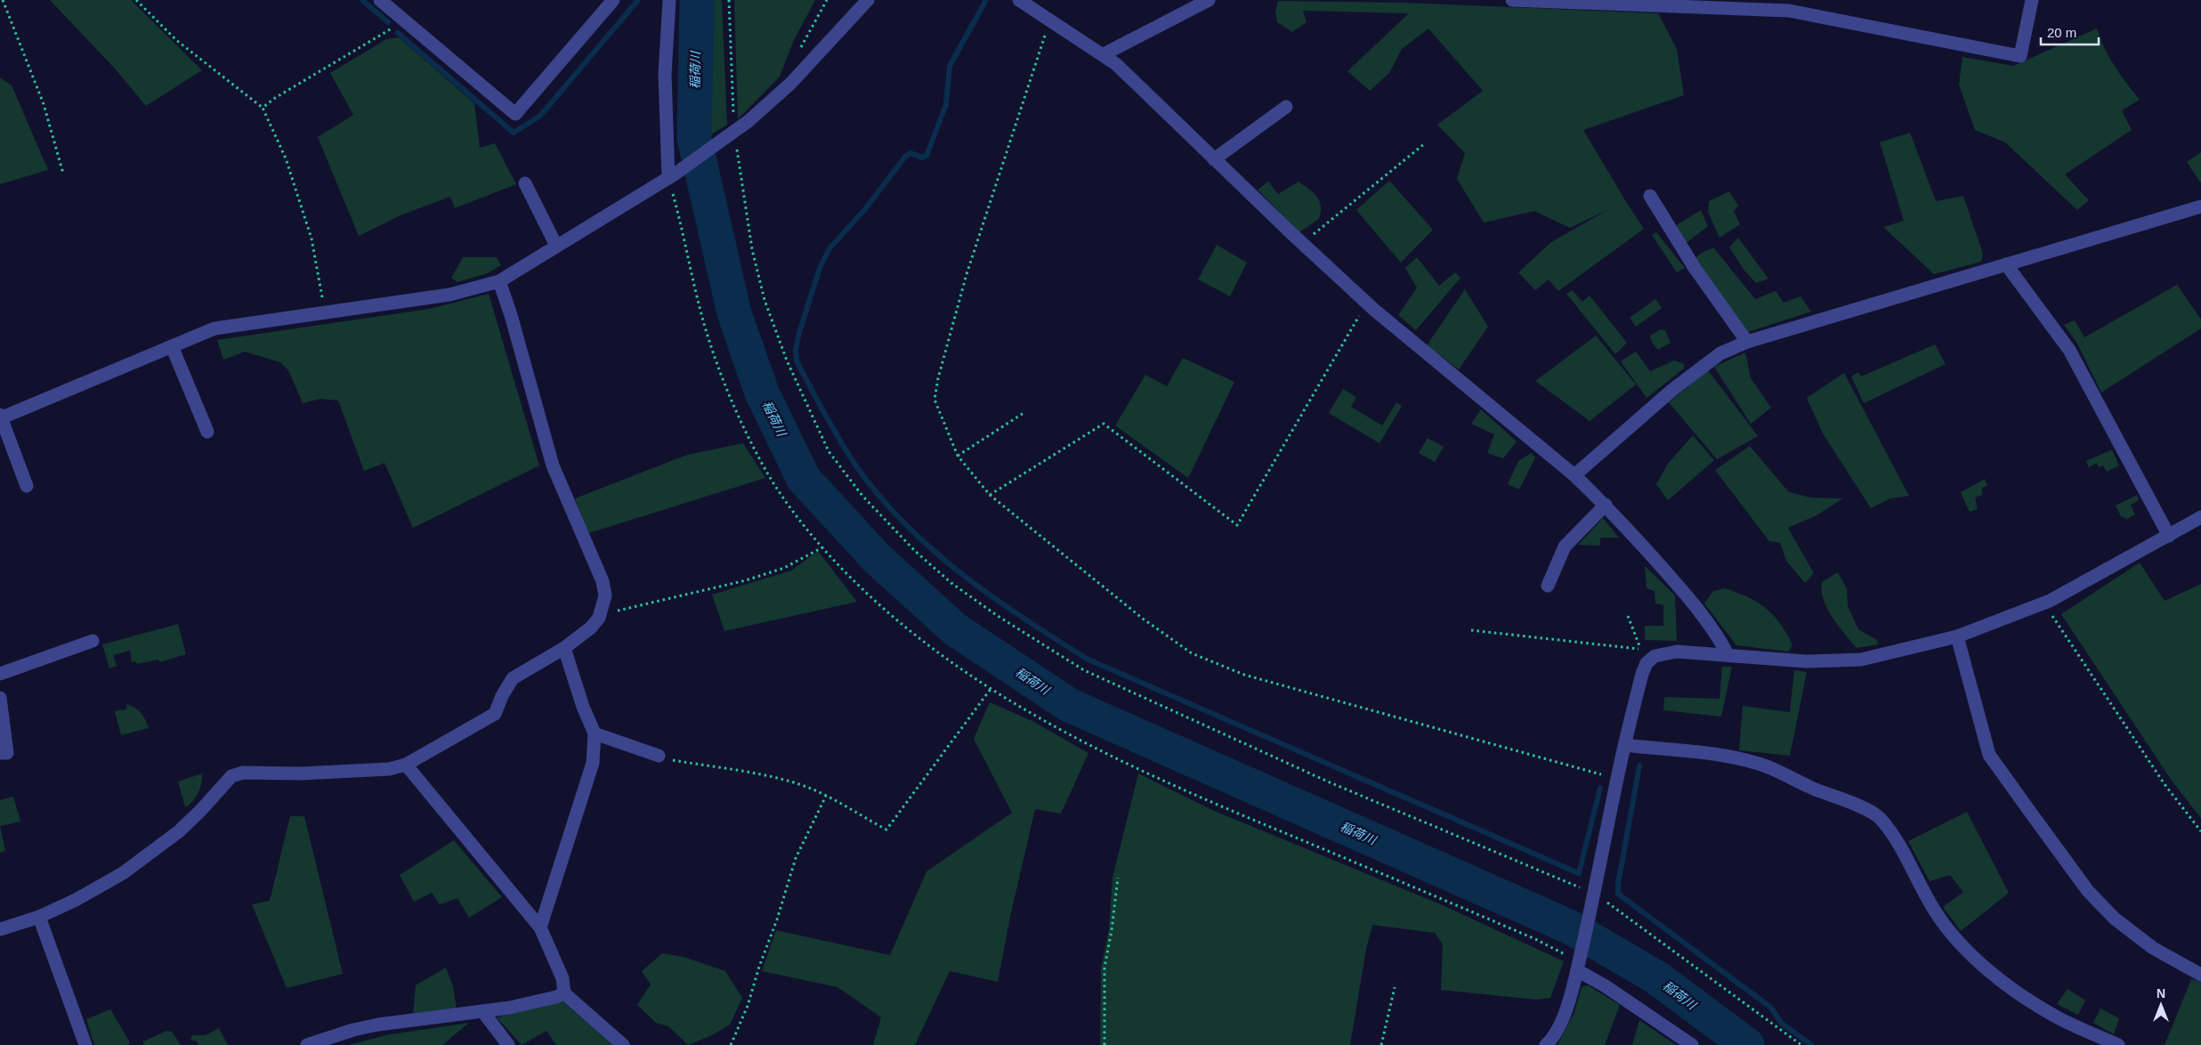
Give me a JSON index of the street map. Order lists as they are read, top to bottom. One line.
{"water":["稲荷川"],"scale_bar":"20 m","north":"top"}
